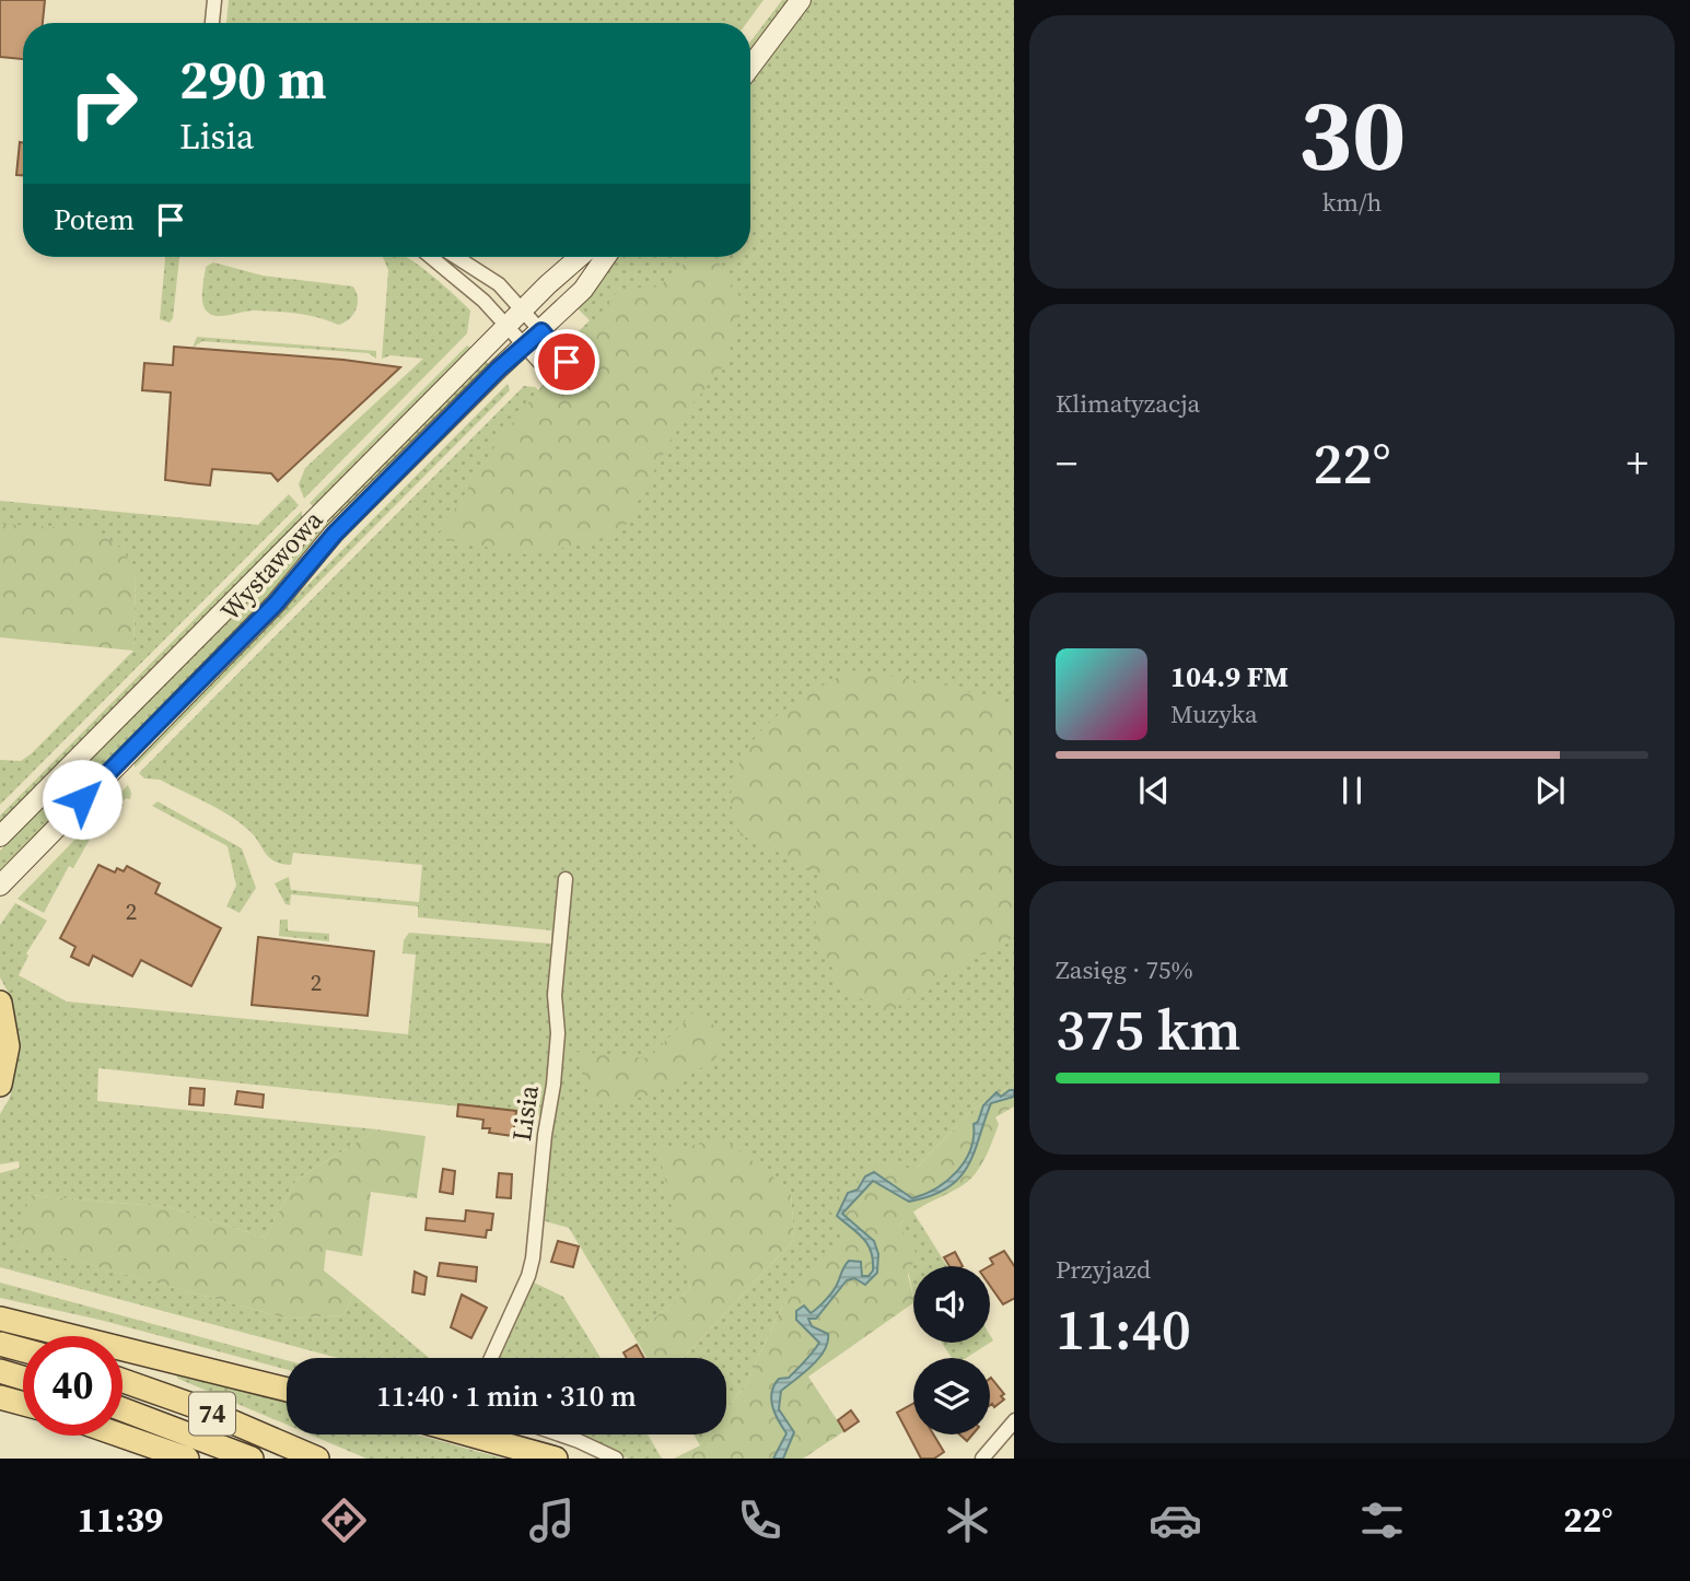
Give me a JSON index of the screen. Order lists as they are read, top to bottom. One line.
{"streets":{"main road":["74"],"street":["Wystawowa","Lisia"]},"house_numbers":["2","2"],"page":{"tile":[["30","km/h"],"Klimatyzacja",["Zasięg · 75%","375 km"],["Przyjazd","11:40"]],"turn":["290 m","Lisia"],"then":"Potem","heat":["−","22°","+"],"song":["104.9 FM","Muzyka"],"limit":"40","trip":"11:40 · 1 min · 310 m","tabs":["11:39","22°"]}}
